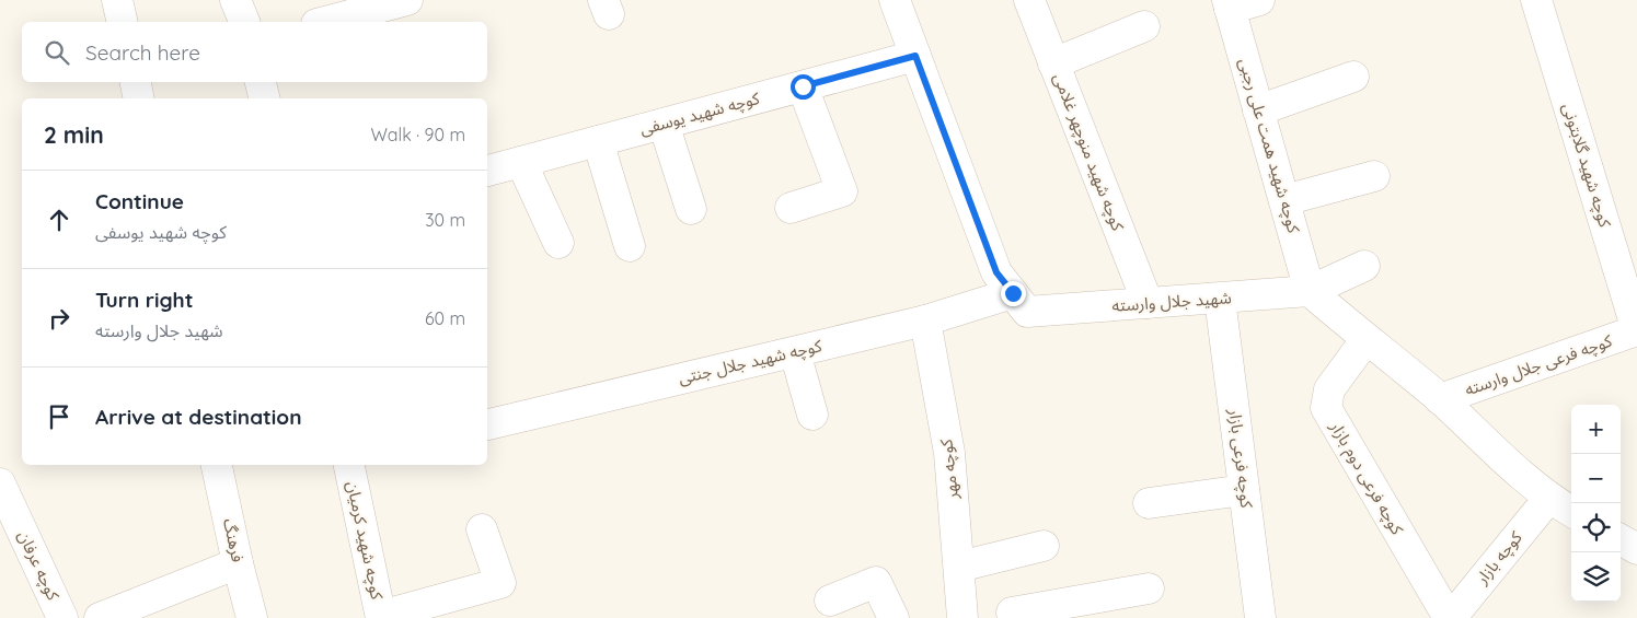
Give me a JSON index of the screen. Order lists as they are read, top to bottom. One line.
{"streets":{"street":["کوچه شهید یوسفی","کوچه شهید همت علی رجبی","کوچه شهید منوچهر غلامی","کوچه شهید گلابتونی","شهید جلال وارسته","کوچه شهید جلال جنتی","کوچه فرعی جلال وارسته","کوچه فرعی بازار","کوچه مهر","کوچه فرعی دوم بازار","فرهنگ","کوچه شهید کرمیان","کوچه بازار","کوچه عرفان"]},"crossings":[["کوچه شهید یوسفی","شهید جلال وارسته"],["کوچه شهید همت علی رجبی","شهید جلال وارسته"],["کوچه شهید منوچهر غلامی","شهید جلال وارسته"],["کوچه شهید گلابتونی","کوچه فرعی جلال وارسته"],["شهید جلال وارسته","کوچه شهید جلال جنتی"],["شهید جلال وارسته","کوچه فرعی بازار"],["کوچه شهید جلال جنتی","کوچه مهر"],["کوچه فرعی دوم بازار","کوچه بازار"]],"page":{"search":"Search here","heading":["2 min","Walk · 90 m"],"list":[["Continue","کوچه شهید یوسفی","30 m"],["Turn right","شهید جلال وارسته","60 m"],"Arrive at destination"],"map_buttons":["+","−"]}}
